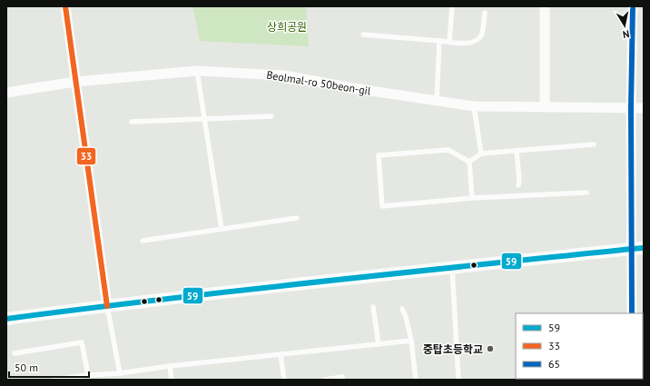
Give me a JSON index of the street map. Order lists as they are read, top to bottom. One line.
{"streets":{"street":["Beolmal-ro 50beon-gil"]},"parks":["상희공원"],"places":["중탑초등학교"],"lines":["transit line 33","transit line 65","transit line 59"],"legend":["59","33","65"],"scale_bar":"50 m","north":"bottom"}
